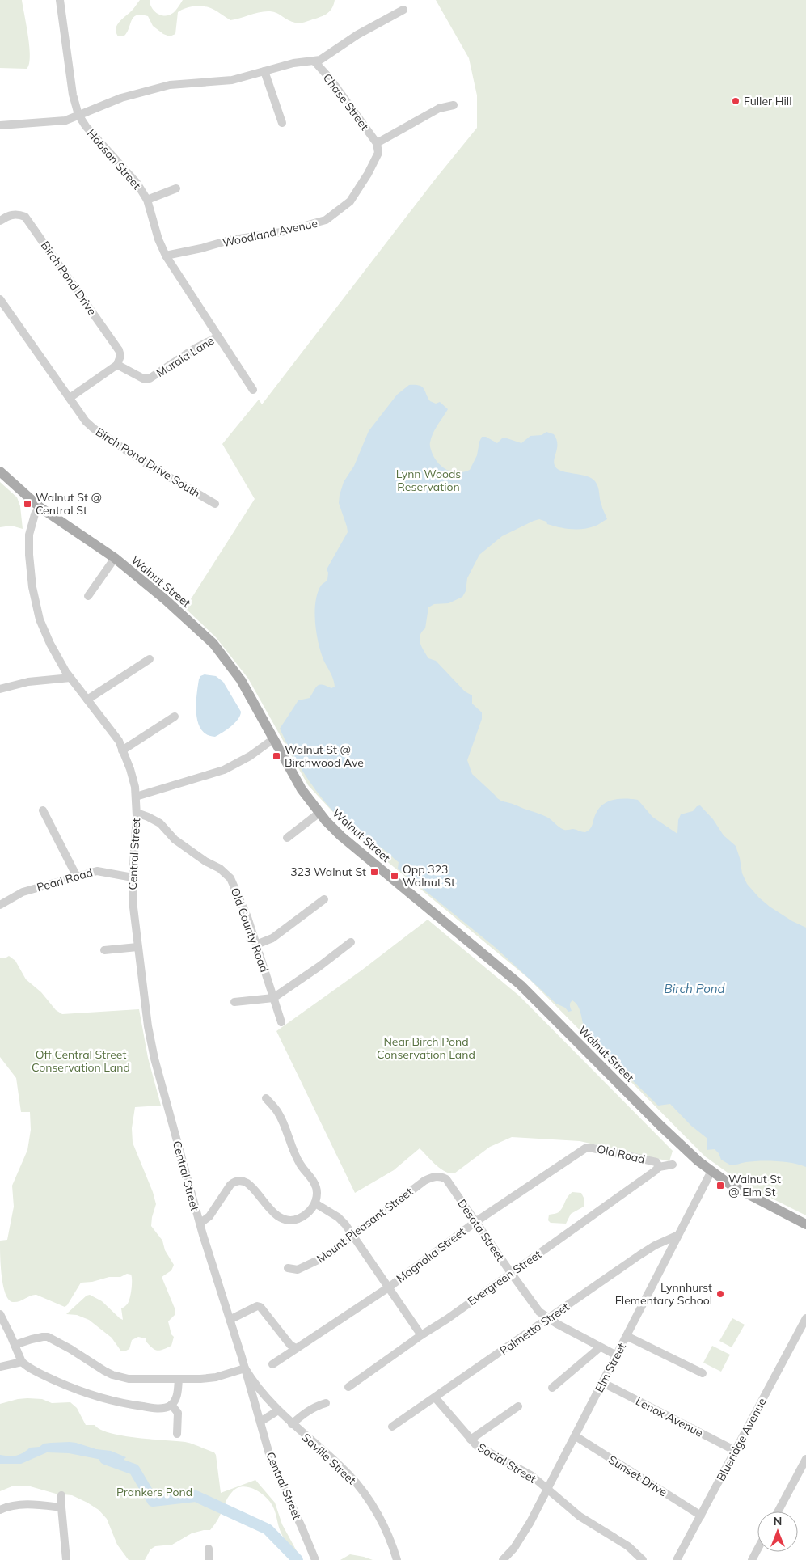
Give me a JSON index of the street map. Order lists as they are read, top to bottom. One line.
{"streets":{"main road":["Walnut Street"],"street":["Chase Street","Hobson Street","Woodland Avenue","Birch Pond Drive","Maraia Lane","Birch Pond Drive South","Central Street","Pearl Road","Old County Road","Old Road","Mount Pleasant Street","Desota Street","Magnolia Street","Evergreen Street","Palmetto Street","Elm Street","Lenox Avenue","Blueridge Avenue","Saville Street","Social Street","Sunset Drive"]},"crossings":[["Chase Street","Woodland Avenue"],["Hobson Street","Woodland Avenue"],["Hobson Street","Maraia Lane"],["Birch Pond Drive","Maraia Lane"],["Walnut Street","Central Street"],["Walnut Street","Elm Street"],["Central Street","Pearl Road"],["Central Street","Old County Road"],["Central Street","Saville Street"],["Old Road","Magnolia Street"],["Old Road","Evergreen Street"],["Mount Pleasant Street","Desota Street"],["Desota Street","Magnolia Street"],["Desota Street","Evergreen Street"],["Desota Street","Palmetto Street"],["Desota Street","Elm Street"],["Palmetto Street","Elm Street"],["Palmetto Street","Social Street"],["Elm Street","Lenox Avenue"],["Elm Street","Social Street"],["Elm Street","Sunset Drive"],["Lenox Avenue","Blueridge Avenue"],["Blueridge Avenue","Sunset Drive"]],"water":["Birch Pond"],"parks":["Lynn Woods Reservation","Near Birch Pond Conservation Land","Off Central Street Conservation Land","Prankers Pond"],"places":{"other":["Fuller Hill","Lynnhurst Elementary School"],"transit":["Walnut St @ Central St","Walnut St @ Birchwood Ave","323 Walnut St","Opp 323 Walnut St","Walnut St @ Elm St"]},"north":"top"}
